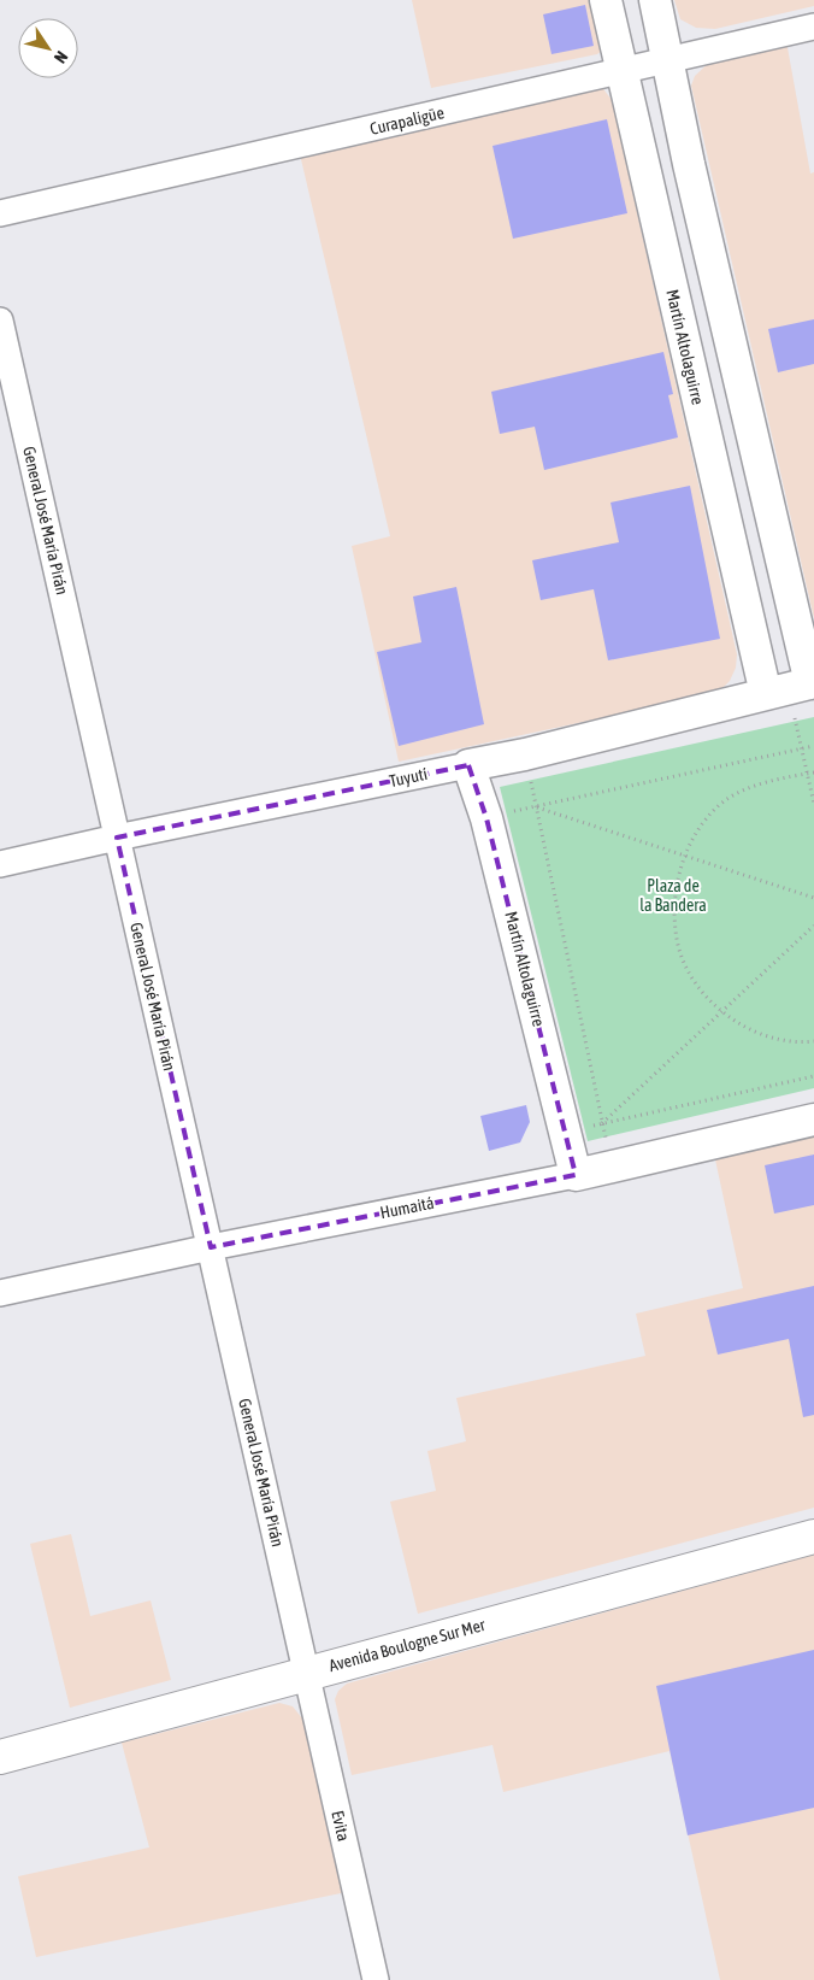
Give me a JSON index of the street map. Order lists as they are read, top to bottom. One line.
{"streets":{"main road":["Avenida Boulogne Sur Mer"],"street":["Curapaligüe","Martín Altolaguirre","General José María Pirán","Tuyutí","Humaitá","Evita"]},"crossings":[["Curapaligüe","Martín Altolaguirre"],["Martín Altolaguirre","Tuyutí"],["Martín Altolaguirre","Humaitá"],["General José María Pirán","Tuyutí"],["General José María Pirán","Humaitá"],["General José María Pirán","Avenida Boulogne Sur Mer"],["General José María Pirán","Evita"],["Avenida Boulogne Sur Mer","Evita"]],"parks":["Plaza de la Bandera"],"north":"bottom right"}
